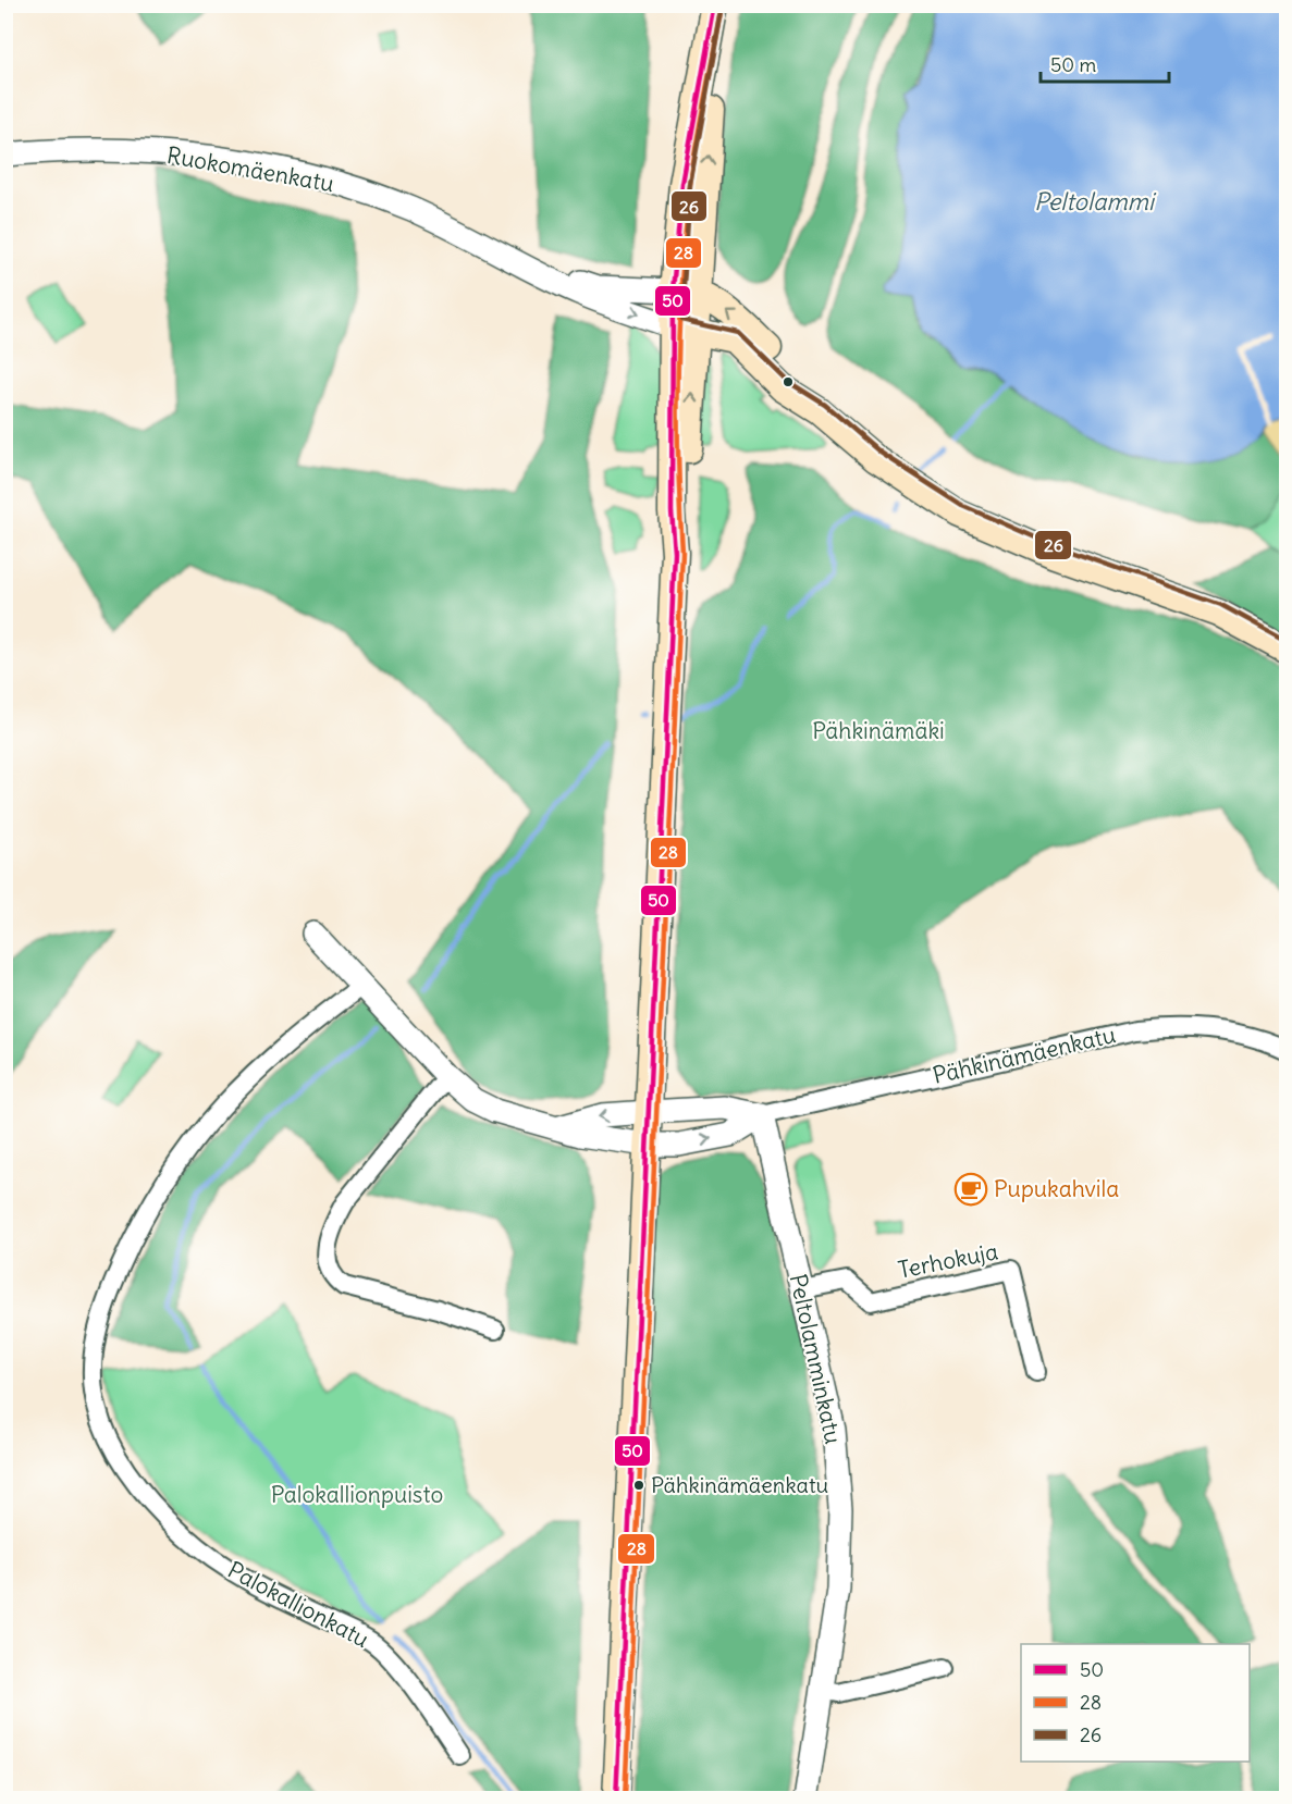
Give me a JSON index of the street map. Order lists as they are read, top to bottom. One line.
{"streets":{"street":["Ruokomäenkatu","Pähkinämäenkatu","Terhokuja","Peltolamminkatu","Palokallionkatu"]},"crossings":[["Pähkinämäenkatu","Peltolamminkatu"],["Terhokuja","Peltolamminkatu"]],"water":["Peltolammi"],"parks":["Pähkinämäki","Palokallionpuisto"],"places":{"cafe":["Pupukahvila"],"other":["Pähkinämäenkatu"]},"lines":["transit line 50","transit line 28","transit line 26"],"legend":["50","28","26"],"scale_bar":"50 m"}
